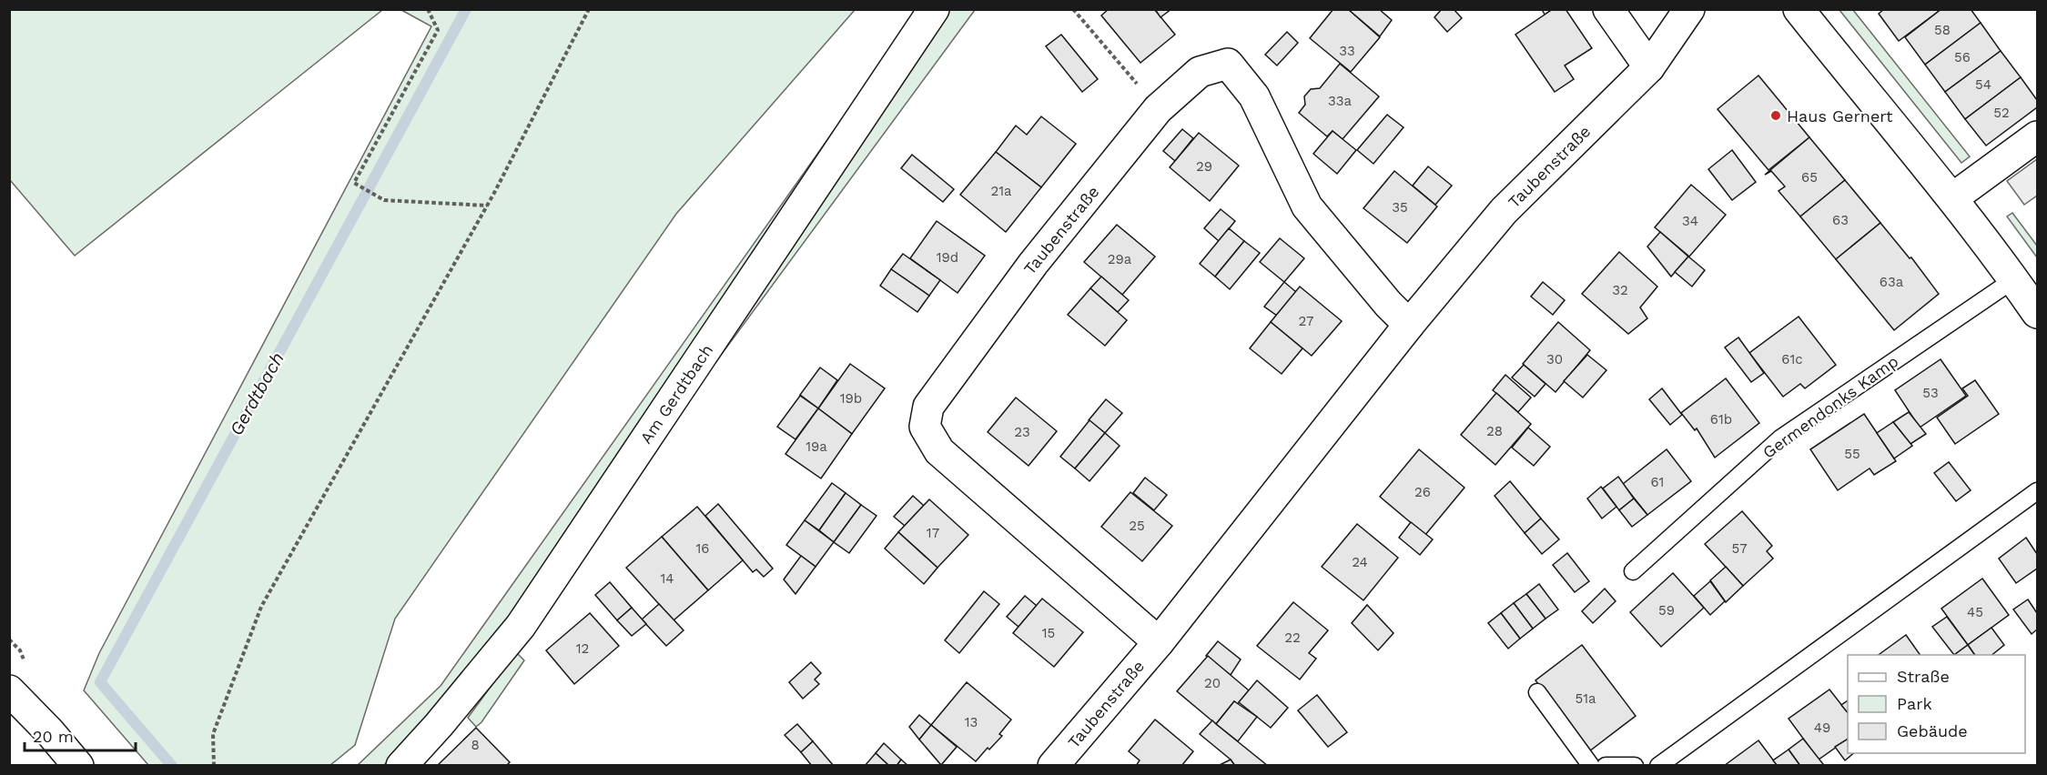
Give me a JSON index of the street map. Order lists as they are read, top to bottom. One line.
{"streets":{"street":["Taubenstraße","Am Gerdtbach"],"lane":["Germendonks Kamp"]},"water":["Gerdtbach"],"places":["Haus Gernert"],"house_numbers":["58","33","56","54","33a","52","29","65","21a","35","63","34","19d","29a","63a","32","27","30","61c","53","19b","61b","28","23","19a","55","61","26","25","17","16","57","24","14","59","45","15","22","12","20","51a","13","49","8"],"legend":["Straße","Park","Gebäude"],"scale_bar":"20 m"}
